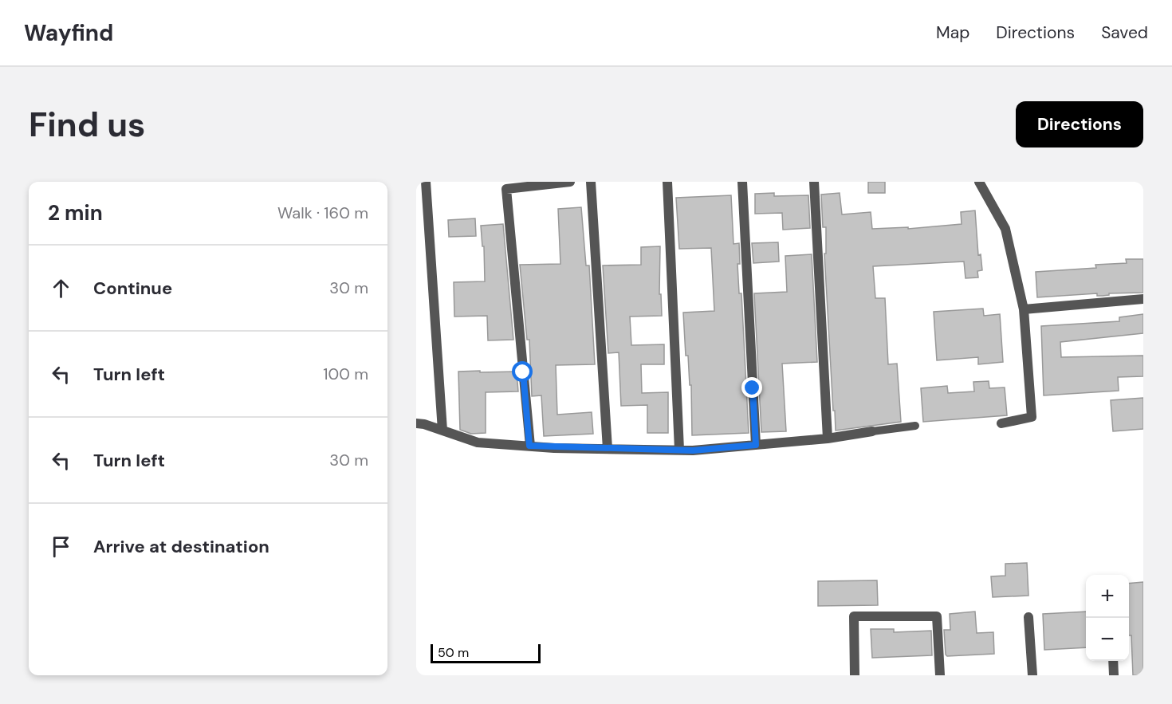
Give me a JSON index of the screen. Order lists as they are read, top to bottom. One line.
{"scale_bar":"50 m","page":{"header":"Wayfind","nav":["Map","Directions","Saved"],"buttons":"Directions","title":"Find us","heading":["2 min","Walk · 160 m"],"list":[["Continue","30 m"],["Turn left","100 m"],["Turn left","30 m"],"Arrive at destination"],"map_buttons":["+","−"],"scale":"50 m"}}
